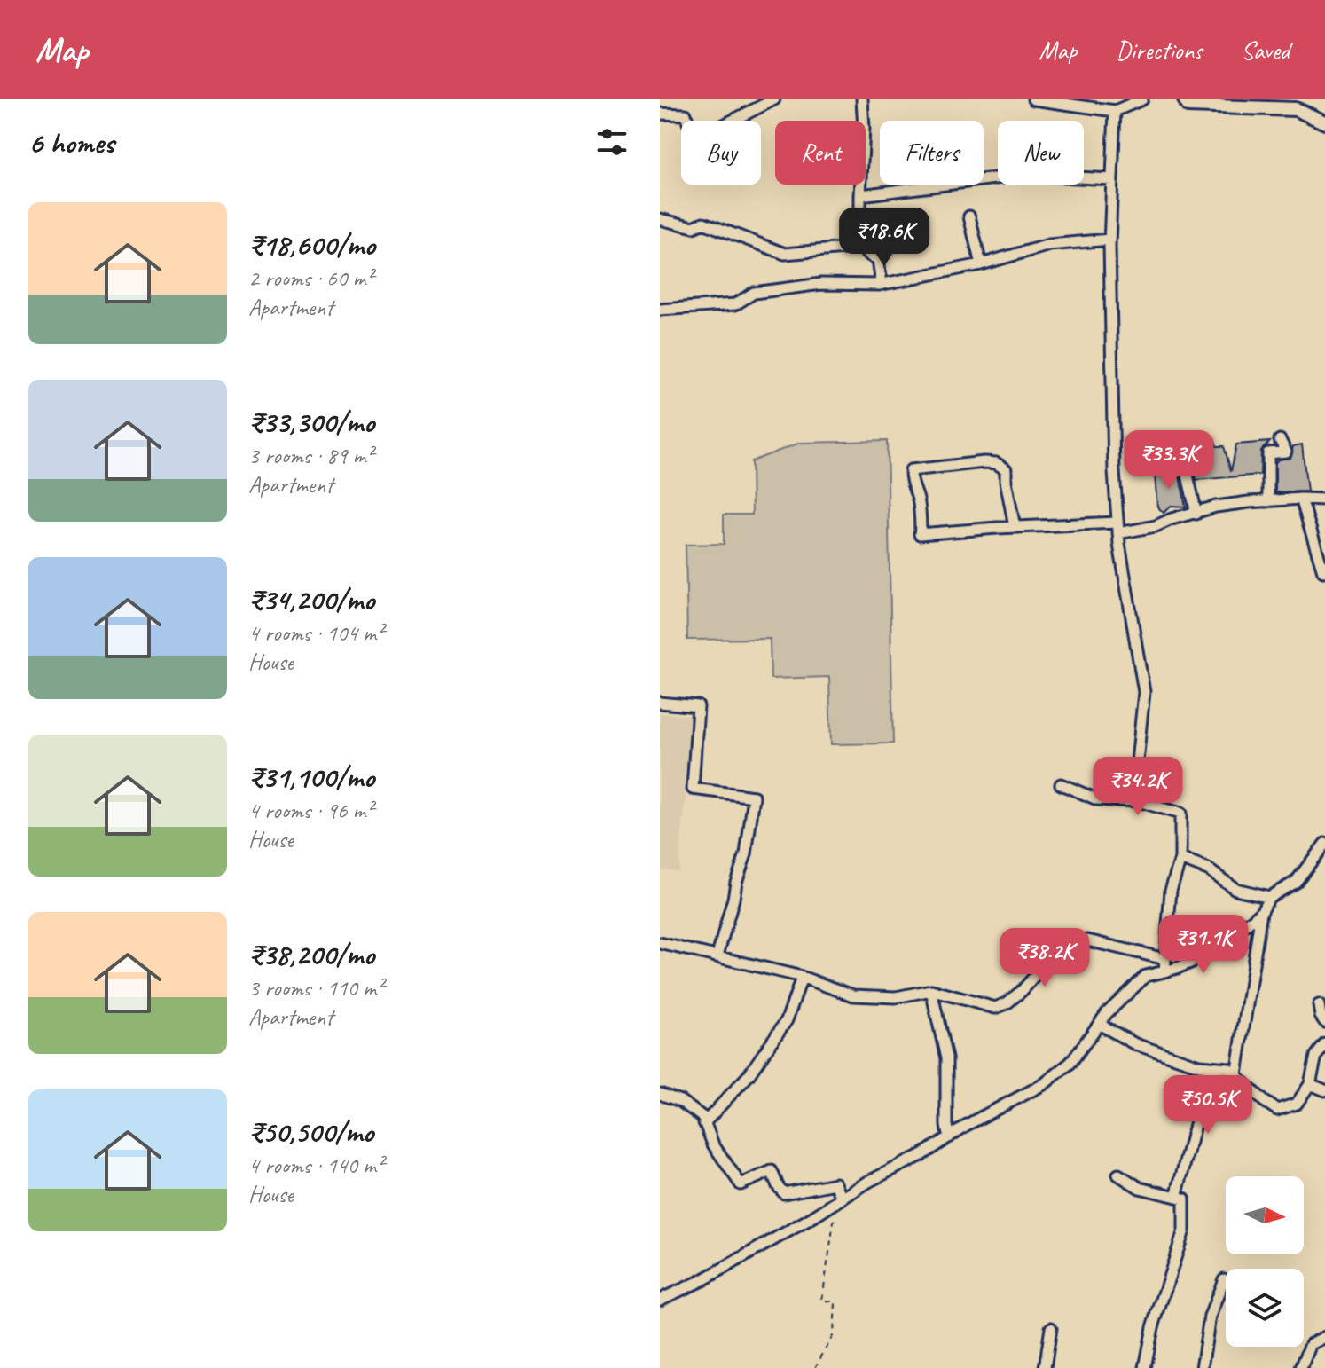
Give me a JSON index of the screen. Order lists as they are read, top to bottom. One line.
{"north":"right","page":{"header":"Map","nav":["Map","Directions","Saved"],"heading":"6 homes","chip":["Buy","Rent","Filters","New"],"list":[{"name":"₹18,600/mo","note":"2 rooms · 60 m² · Apartment"},{"name":"₹33,300/mo","note":"3 rooms · 89 m² · Apartment"},{"name":"₹34,200/mo","note":"4 rooms · 104 m² · House"},{"name":"₹31,100/mo","note":"4 rooms · 96 m² · House"},{"name":"₹38,200/mo","note":"3 rooms · 110 m² · Apartment"},{"name":"₹50,500/mo","note":"4 rooms · 140 m² · House"}],"price":["₹18.6K","₹33.3K","₹34.2K","₹31.1K","₹38.2K","₹50.5K"]}}
